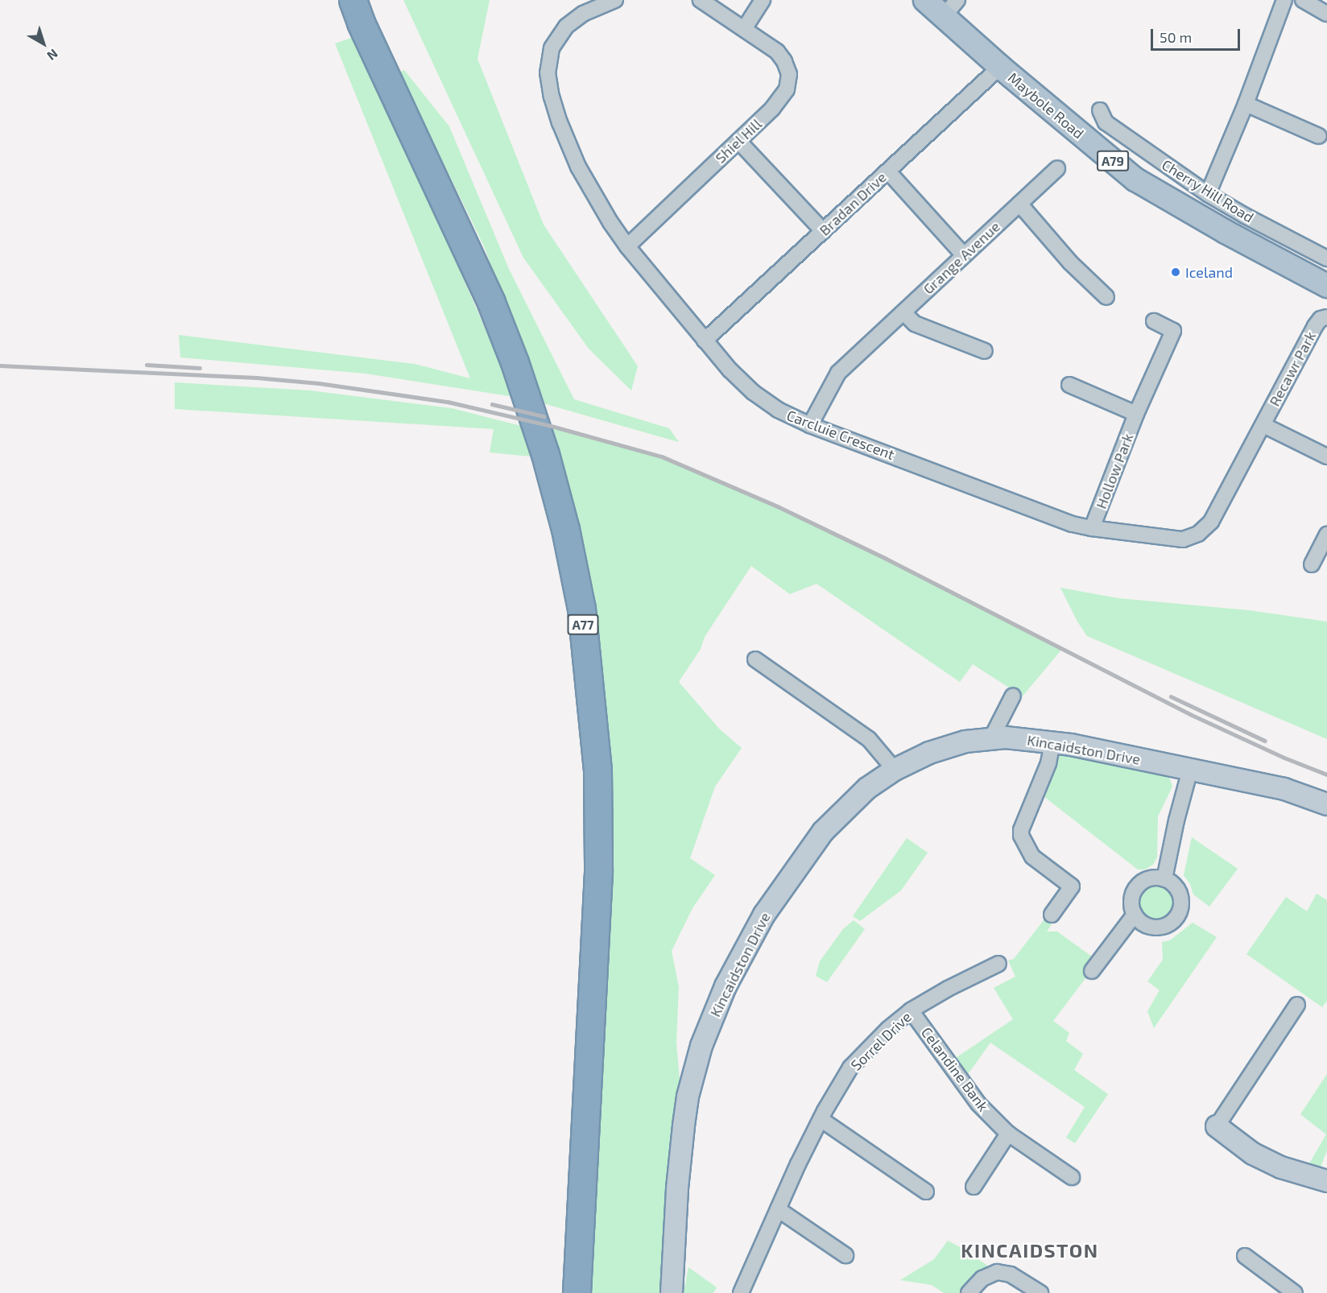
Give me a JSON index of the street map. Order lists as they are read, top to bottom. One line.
{"streets":{"highway":["A77"],"main road":["Maybole Road","A79"],"street":["Shiel Hill","Cherry Hill Road","Bradan Drive","Grange Avenue","Recawr Park","Carcluie Crescent","Hollow Park","Kincaidston Drive","Sorrel Drive","Celandine Bank"]},"crossings":[["Maybole Road","Bradan Drive"],["Shiel Hill","Carcluie Crescent"],["Bradan Drive","Carcluie Crescent"],["Grange Avenue","Carcluie Crescent"],["Recawr Park","Carcluie Crescent"],["Carcluie Crescent","Hollow Park"],["Sorrel Drive","Celandine Bank"]],"districts":["KINCAIDSTON"],"places":["Iceland"],"scale_bar":"50 m","north":"bottom right"}
